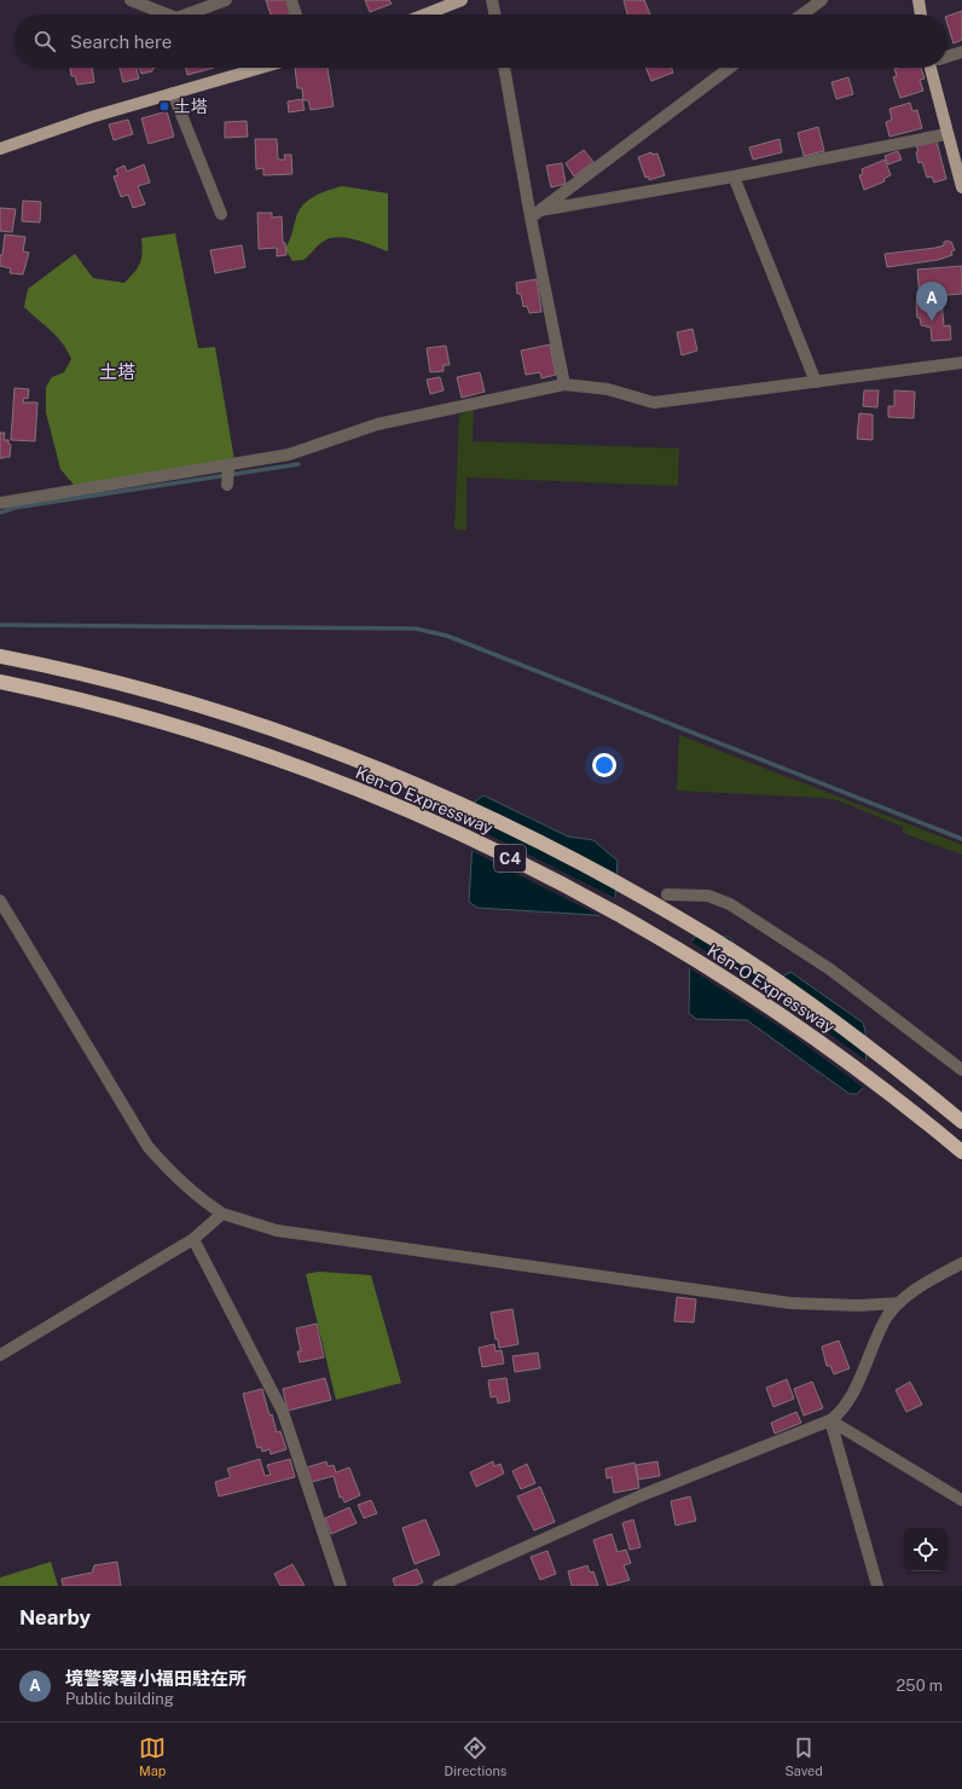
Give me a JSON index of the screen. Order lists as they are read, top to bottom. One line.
{"streets":{"highway":["Ken-O Expressway","C4"]},"districts":["土塔"],"places":{"transit":["土塔"]},"page":{"search":"Search here","pins":"A","heading":"Nearby","list":[{"mark":"A","name":"境警察署小福田駐在所","note":"Public building","value":"250 m"}],"nav":["Map","Directions","Saved"]}}
